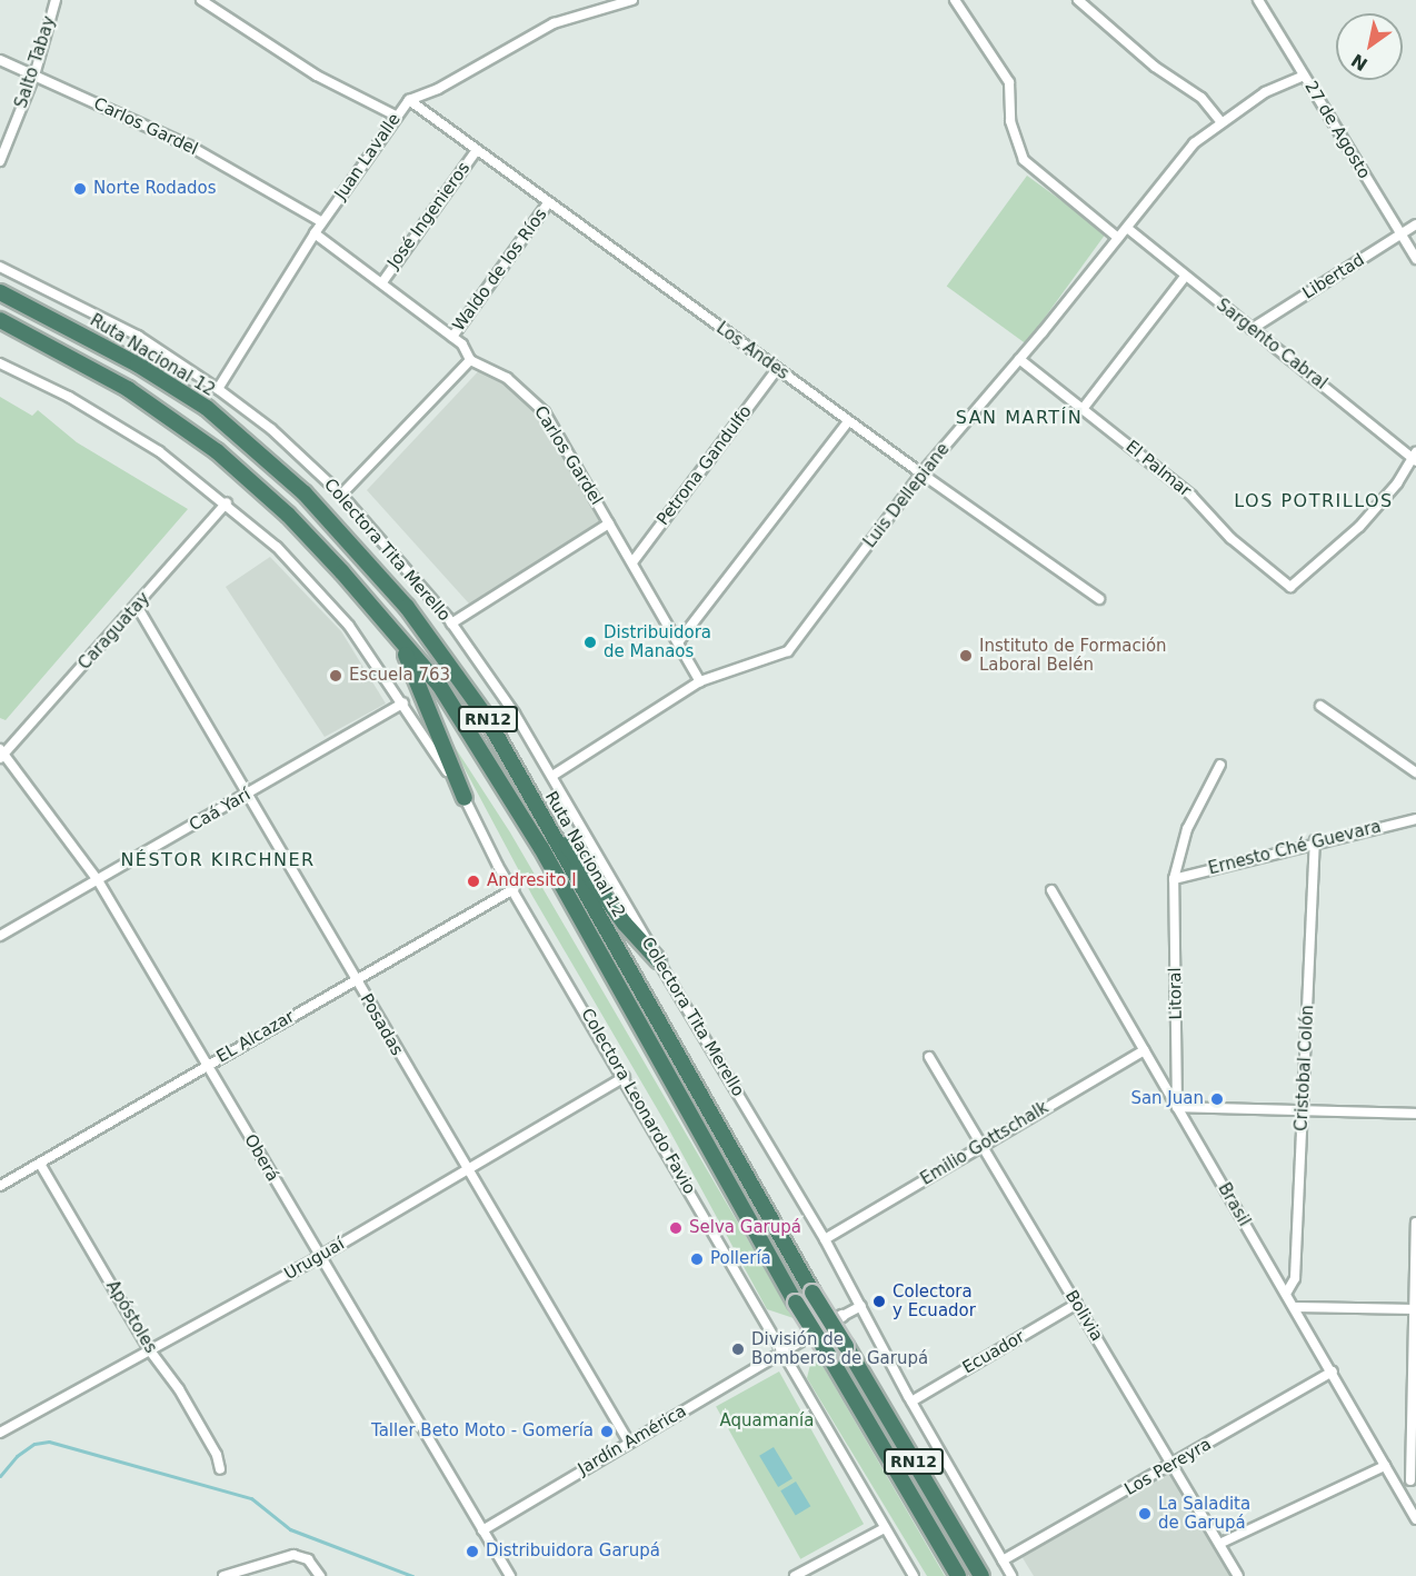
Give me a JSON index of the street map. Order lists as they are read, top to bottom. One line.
{"streets":{"highway":["Ruta Nacional 12","RN12"],"street":["Salto Tabay","Carlos Gardel","27 de Agosto","Juan Lavalle","José Ingenieros","Waldo de los Ríos","Libertad","Sargento Cabral","Los Andes","Petrona Gandulfo","El Palmar","Luis Dellepiane","Colectora Tita Merello","Caraguatay","Caá Yarí","Ernesto Ché Guevara","Litoral","Posadas","EL Alcazar","Cristobal Colón","Colectora Leonardo Favio","Emilio Gottschalk","Oberá","Brasil","Uruguaí","Bolivia","Apóstoles","Ecuador","Jardín América","Los Pereyra"]},"crossings":[["Salto Tabay","Carlos Gardel"],["Carlos Gardel","Juan Lavalle"],["Carlos Gardel","José Ingenieros"],["Carlos Gardel","Waldo de los Ríos"],["Carlos Gardel","Petrona Gandulfo"],["Carlos Gardel","Luis Dellepiane"],["27 de Agosto","Libertad"],["27 de Agosto","Luis Dellepiane"],["Juan Lavalle","Los Andes"],["Juan Lavalle","Colectora Tita Merello"],["José Ingenieros","Los Andes"],["Waldo de los Ríos","Los Andes"],["Libertad","Sargento Cabral"],["Sargento Cabral","El Palmar"],["Sargento Cabral","Luis Dellepiane"],["Los Andes","Petrona Gandulfo"],["Los Andes","Luis Dellepiane"],["El Palmar","Luis Dellepiane"],["Luis Dellepiane","Colectora Tita Merello"],["Colectora Tita Merello","Emilio Gottschalk"],["Colectora Tita Merello","Ecuador"],["Colectora Tita Merello","Los Pereyra"],["Caraguatay","Posadas"],["Caraguatay","Oberá"],["Caá Yarí","Posadas"],["Caá Yarí","Colectora Leonardo Favio"],["Caá Yarí","Oberá"],["Ernesto Ché Guevara","Litoral"],["Ernesto Ché Guevara","Cristobal Colón"],["Litoral","Brasil"],["Posadas","EL Alcazar"],["Posadas","Uruguaí"],["Posadas","Jardín América"],["EL Alcazar","Colectora Leonardo Favio"],["EL Alcazar","Oberá"],["EL Alcazar","Apóstoles"],["Cristobal Colón","Brasil"],["Colectora Leonardo Favio","Uruguaí"],["Colectora Leonardo Favio","Jardín América"],["Emilio Gottschalk","Brasil"],["Emilio Gottschalk","Bolivia"],["Oberá","Uruguaí"],["Oberá","Jardín América"],["Brasil","Los Pereyra"],["Uruguaí","Apóstoles"],["Bolivia","Ecuador"],["Bolivia","Los Pereyra"]],"districts":["SAN MARTÍN","LOS POTRILLOS","NÉSTOR KIRCHNER"],"parks":["Aquamanía"],"places":["Norte Rodados","Distribuidora de Manaos","Instituto de Formación Laboral Belén","Escuela 763","Andresito I","San Juan","Selva Garupá","Pollería","Colectora y Ecuador","División de Bomberos de Garupá","Taller Beto Moto - Gomería","La Saladita de Garupá","Distribuidora Garupá"],"north":"bottom left"}
